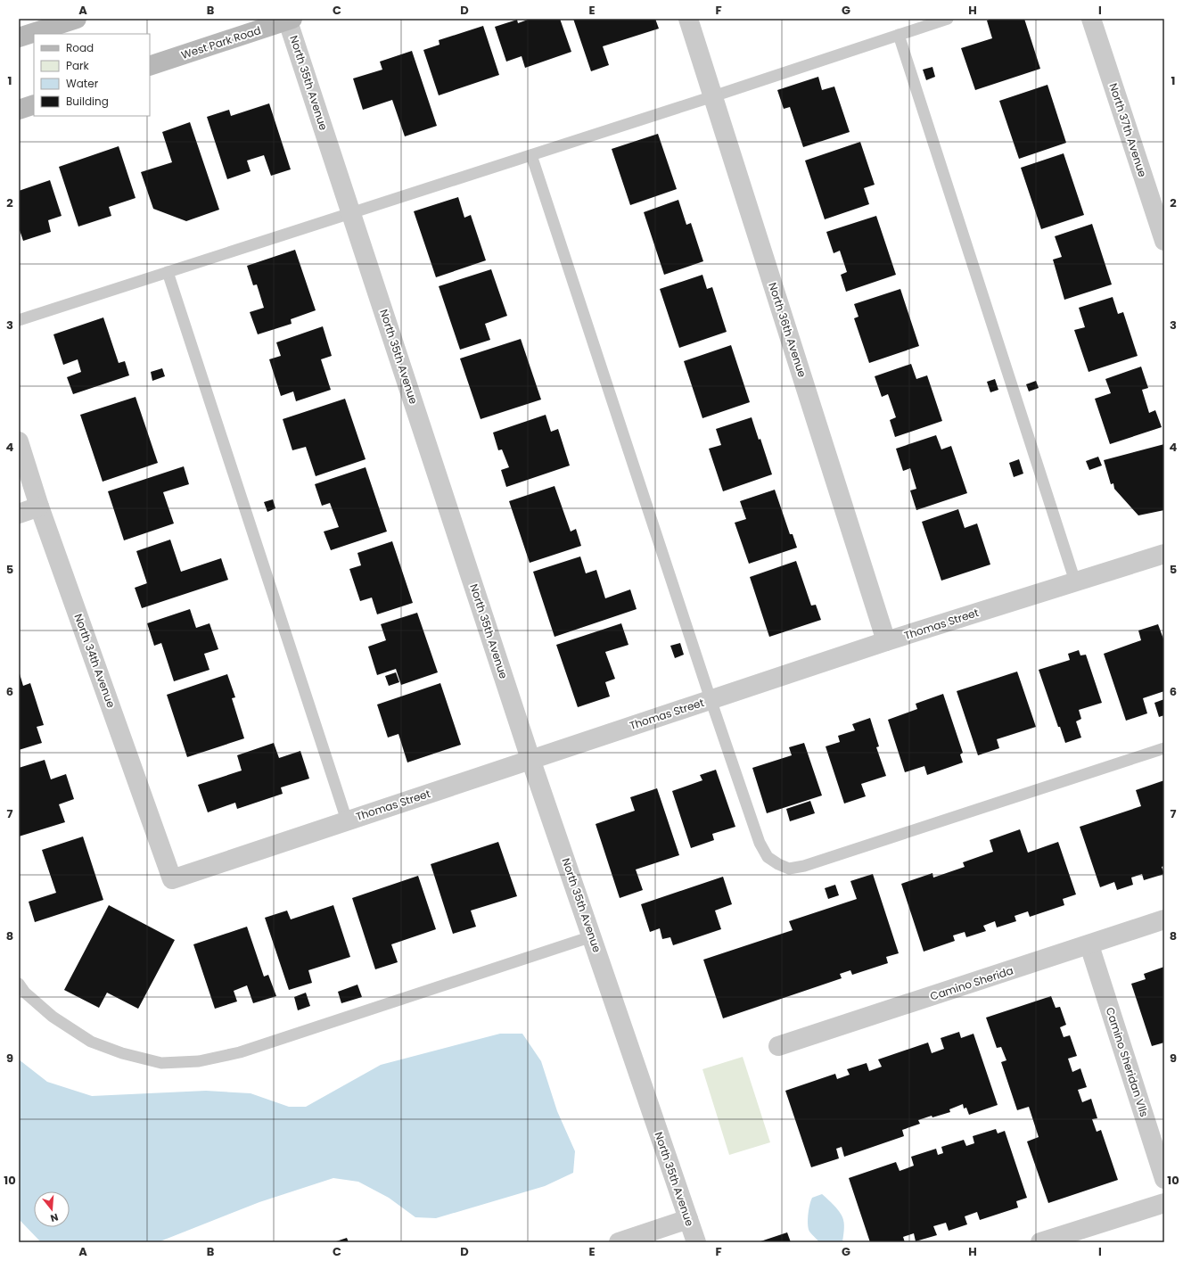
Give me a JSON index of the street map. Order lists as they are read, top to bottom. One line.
{"streets":{"street":["West Park Road","North 35th Avenue","North 37th Avenue","North 36th Avenue","Thomas Street","North 34th Avenue","Camino Sherida","Camino Sheridan Vlls"]},"crossings":[["West Park Road","North 35th Avenue"],["North 35th Avenue","Thomas Street"],["North 36th Avenue","Thomas Street"],["Thomas Street","North 34th Avenue"],["Camino Sherida","Camino Sheridan Vlls"]],"legend":["Road","Park","Water","Building"],"north":"bottom","grid":{"columns":["A","B","C","D","E","F","G","H","I"],"rows":["1","2","3","4","5","6","7","8","9","10"]}}
